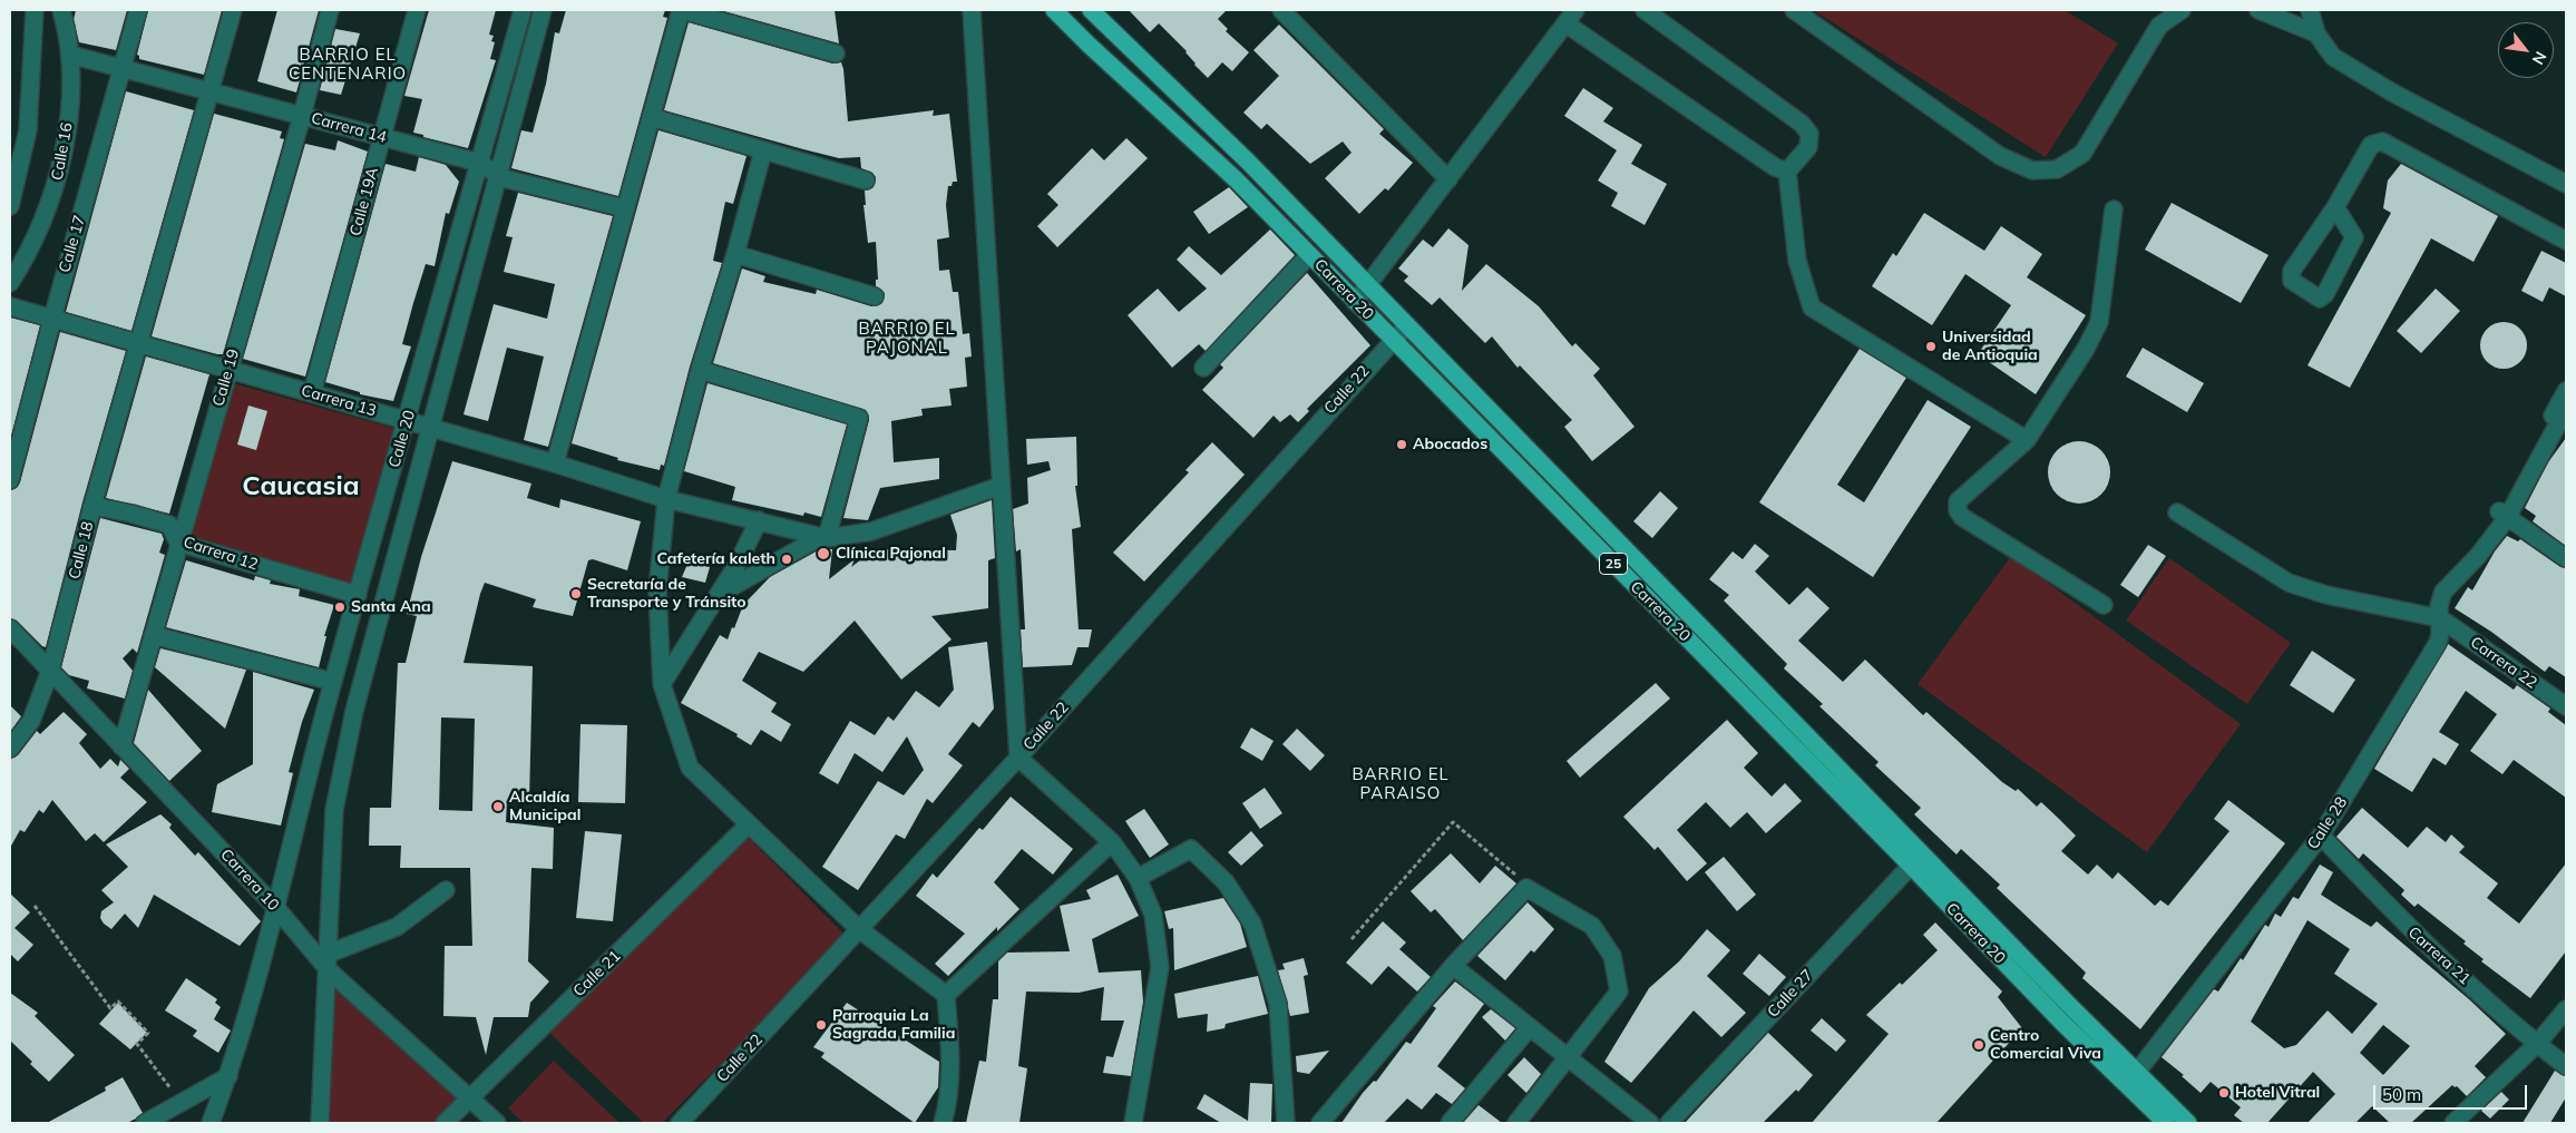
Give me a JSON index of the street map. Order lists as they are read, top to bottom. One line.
{"streets":{"main road":["Carrera 20","25"],"street":["Carrera 14","Calle 16","Calle 19A","Calle 17","Calle 19","Calle 22","Carrera 13","Calle 20","Calle 18","Carrera 12","Carrera 22","Calle 28","Carrera 10","Carrera 21","Calle 21","Calle 27"]},"crossings":[["Carrera 14","Calle 16"],["Carrera 14","Calle 19A"],["Carrera 14","Calle 17"],["Carrera 14","Calle 19"],["Carrera 14","Calle 20"],["Carrera 14","Calle 18"],["Calle 19A","Carrera 13"],["Calle 17","Carrera 13"],["Carrera 20","Calle 22"],["Carrera 20","Calle 28"],["Carrera 20","Calle 27"],["Calle 19","Carrera 13"],["Calle 19","Carrera 12"],["Calle 19","Carrera 10"],["Carrera 13","Calle 20"],["Carrera 13","Calle 18"],["Calle 20","Carrera 12"],["Calle 20","Carrera 10"],["Calle 18","Carrera 12"],["Calle 18","Carrera 10"],["Carrera 22","Calle 28"],["Calle 28","Carrera 21"],["Carrera 10","Calle 21"]],"districts":["BARRIO EL CENTENARIO","BARRIO EL PAJONAL","Caucasia","BARRIO EL PARAISO"],"places":["Universidad de Antioquia","Abocados","Clínica Pajonal","Cafetería kaleth","Secretaría de Transporte y Tránsito","Santa Ana","Alcaldía Municipal","Parroquia La Sagrada Familia","Centro Comercial Viva","Hotel Vitral"],"scale_bar":"50 m","north":"bottom right"}
